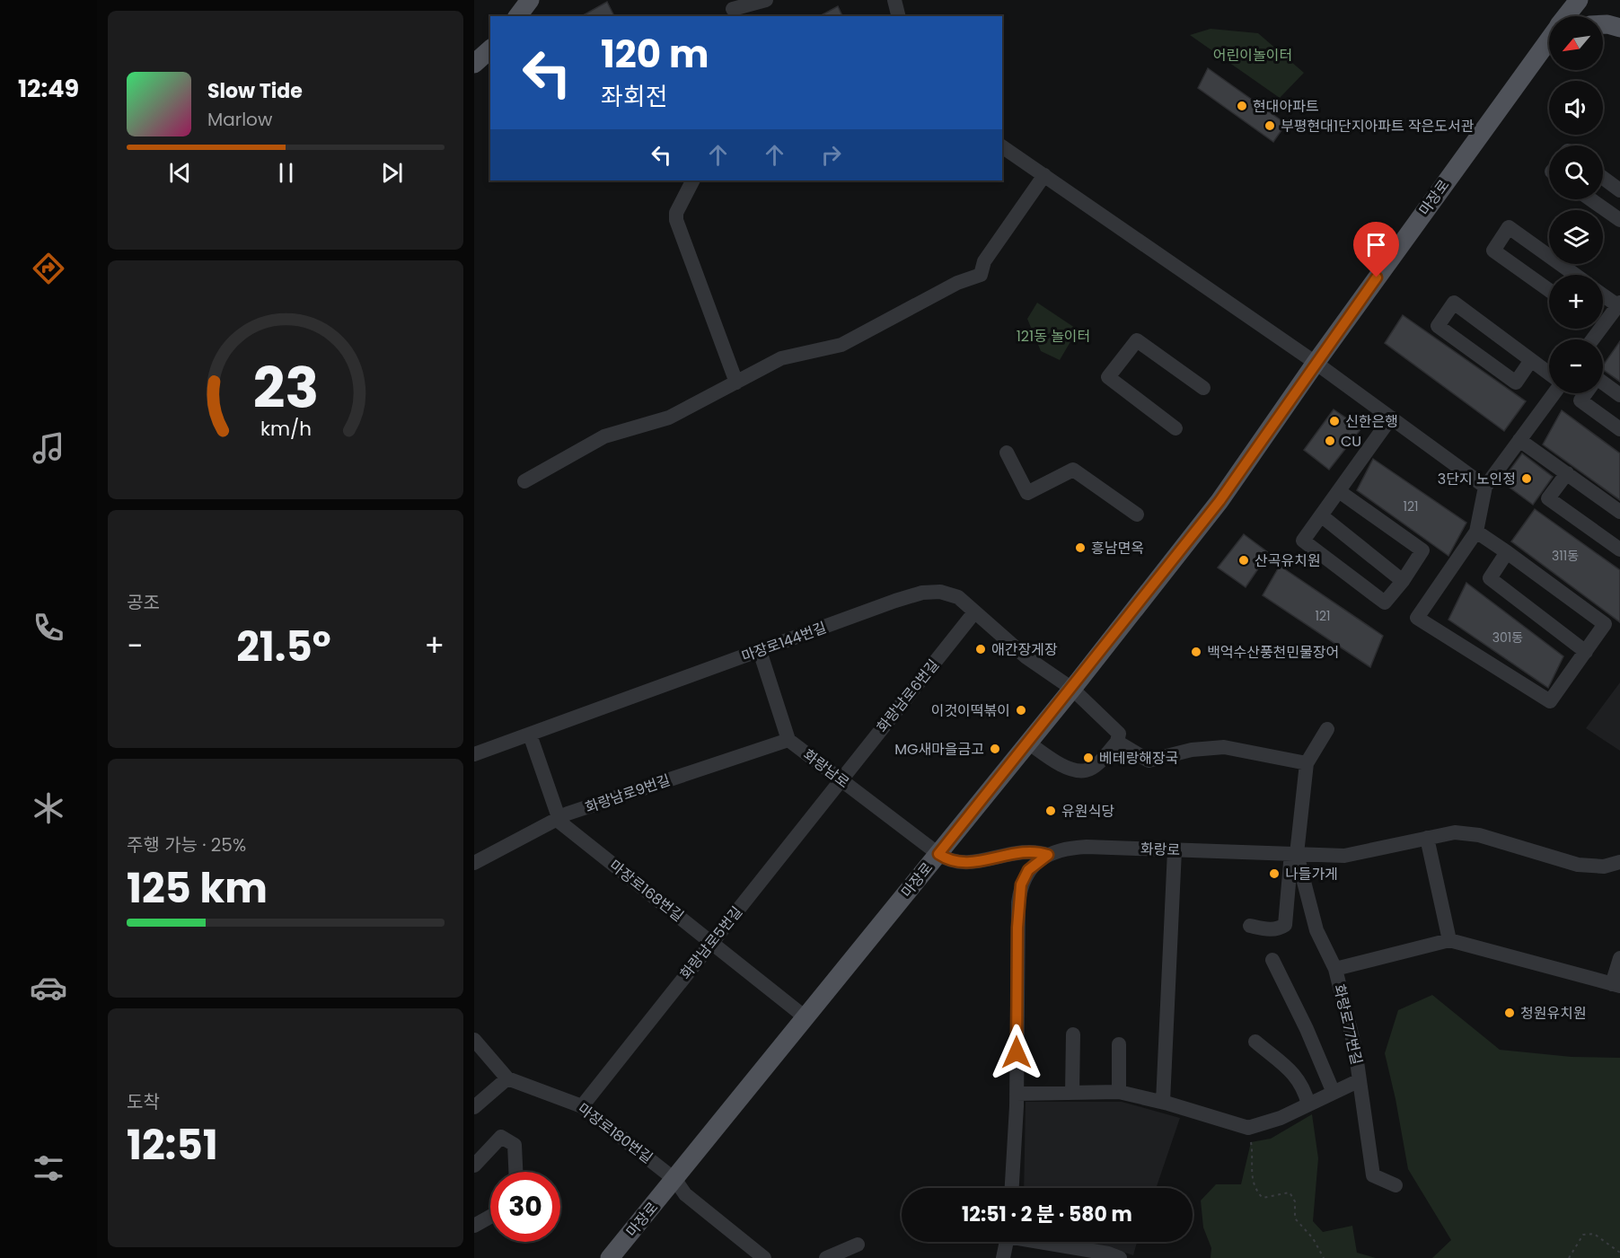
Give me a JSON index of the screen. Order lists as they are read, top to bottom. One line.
{"streets":{"main road":["마장로"],"street":["마장로144번길","화랑남로6번길","화랑남로","화랑남로9번길","화랑로","마장로168번길","화랑남로5번길","화랑로77번길","마장로180번길"]},"crossings":[["마장로","마장로144번길"],["마장로","화랑남로"],["마장로","마장로168번길"],["마장로","마장로180번길"],["마장로144번길","화랑남로6번길"],["마장로144번길","화랑남로"],["화랑남로6번길","화랑남로"],["화랑남로6번길","화랑남로5번길"],["화랑남로","화랑남로9번길"],["화랑남로","화랑로"],["화랑남로","화랑남로5번길"],["화랑남로9번길","마장로168번길"],["화랑로","화랑로77번길"],["마장로168번길","화랑남로5번길"],["화랑남로5번길","마장로180번길"]],"parks":["어린이놀이터","121동 놀이터"],"places":["현대아파트","부평현대1단지아파트 작은도서관","신한은행","CU","3단지 노인정","흥남면옥","산곡유치원","애간장게장","백억수산풍천민물장어","이것이떡볶이","MG새마을금고","베테랑해장국","유원식당","나들가게","청원유치원"],"house_numbers":["121","311동","121","301동"],"north":"bottom left","page":{"tabs":"12:49","map_buttons":["+","−"],"turn":["120 m","좌회전"],"song":["Slow Tide","Marlow"],"tile":["공조",["주행 가능 · 25%","125 km"],["도착","12:51"]],"heat":["−","21.5°","+"],"limit":"30","trip":"12:51 · 2 분 · 580 m","gauge":["23","km/h"]}}
